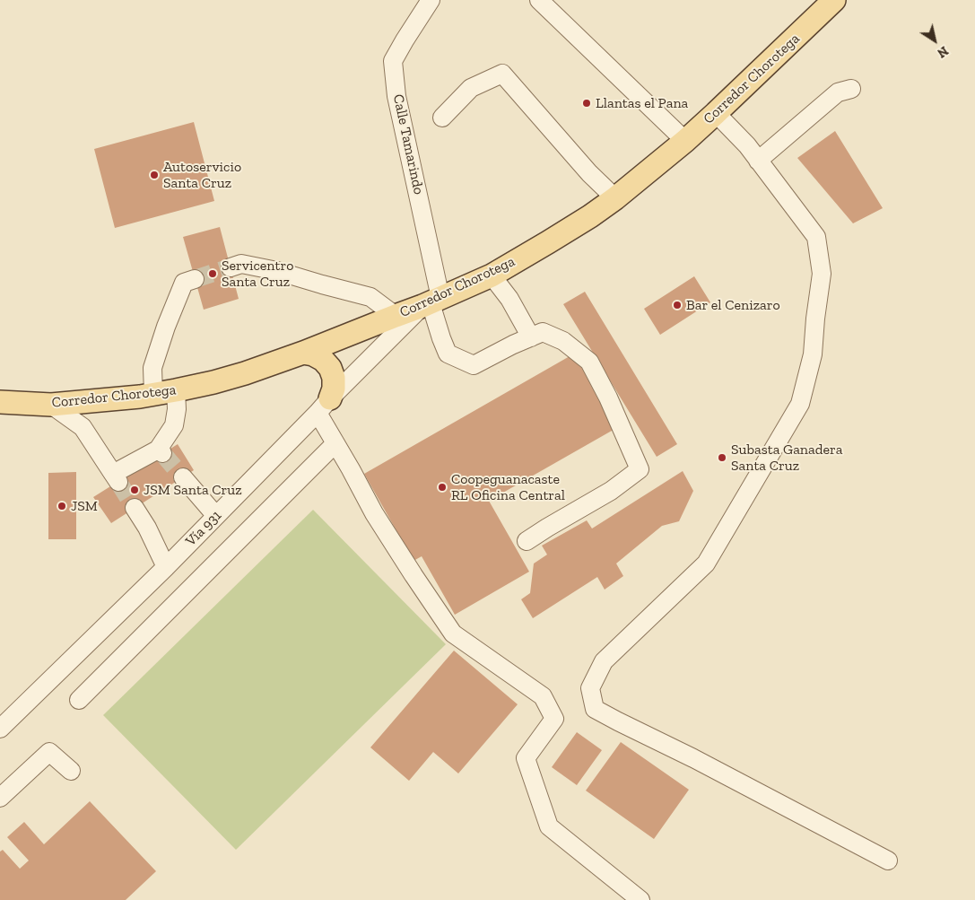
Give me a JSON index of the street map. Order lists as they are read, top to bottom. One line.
{"streets":{"main road":["Corredor Chorotega"],"street":["Calle Tamarindo","Vía 931"]},"crossings":[["Corredor Chorotega","Calle Tamarindo"],["Corredor Chorotega","Vía 931"],["Calle Tamarindo","Vía 931"]],"places":["Llantas el Pana","Autoservicio Santa Cruz","Servicentro Santa Cruz","Bar el Cenizaro","Subasta Ganadera Santa Cruz","Coopeguanacaste RL Oficina Central","JSM Santa Cruz","JSM"],"north":"bottom right"}
